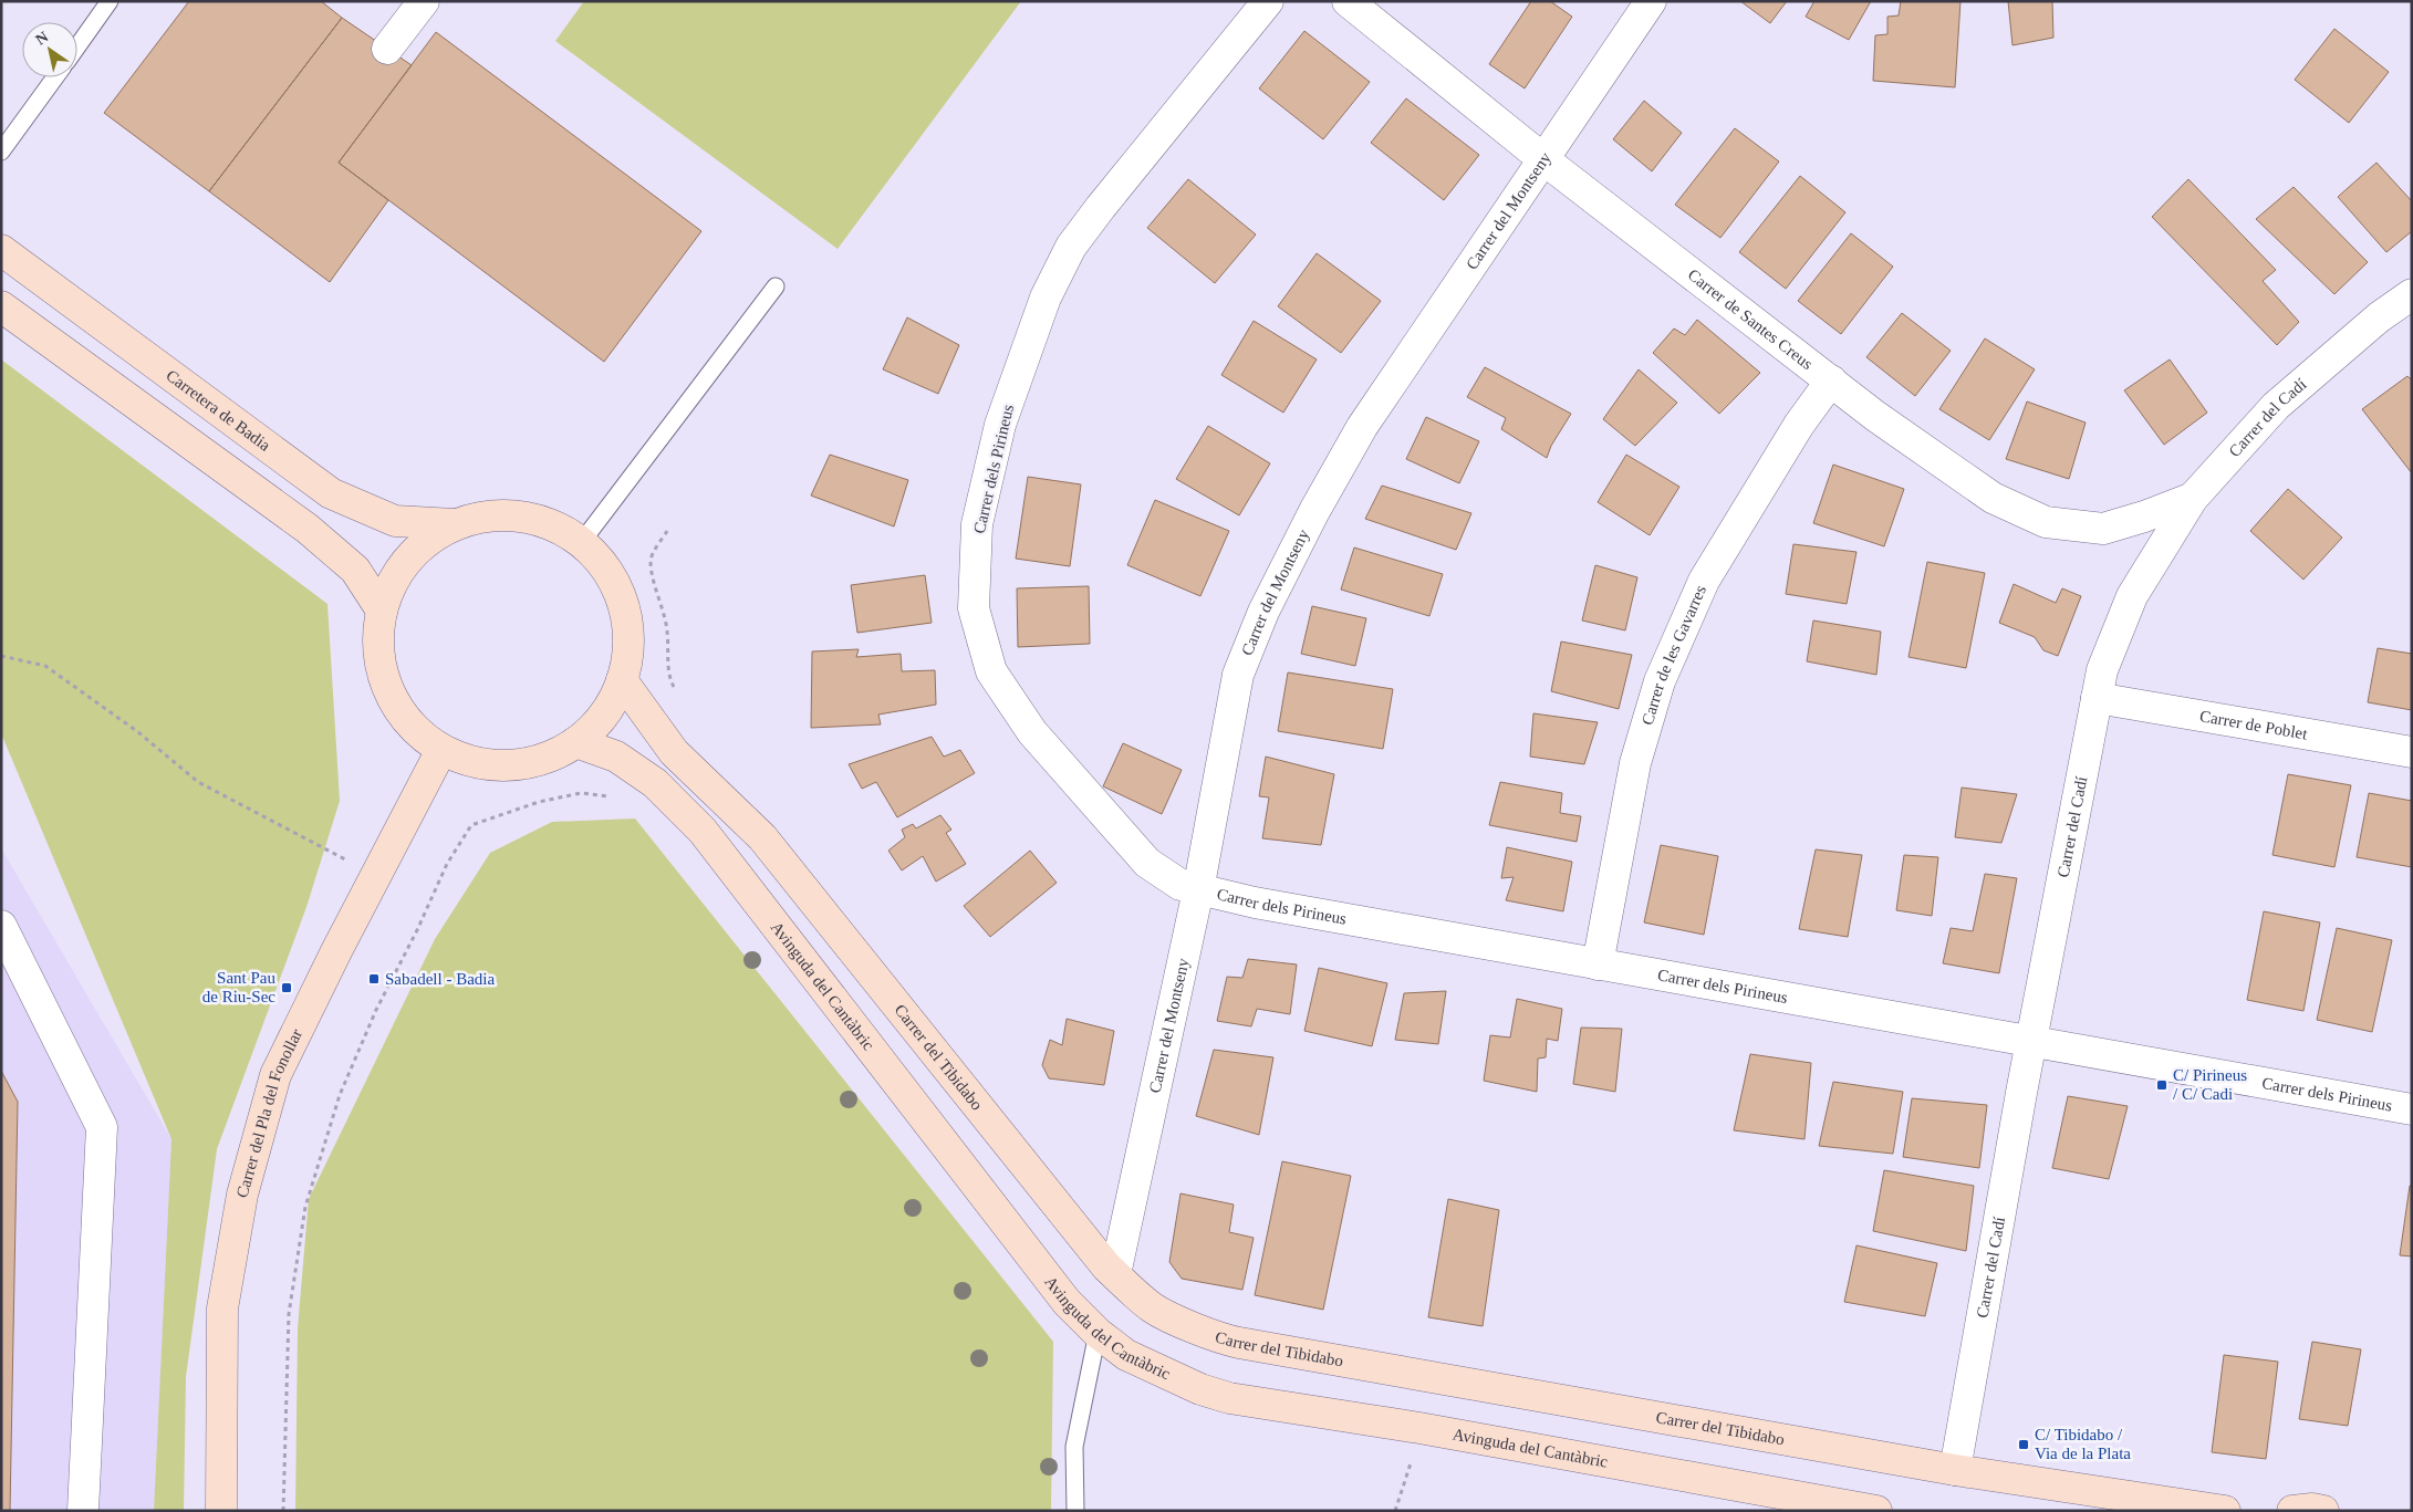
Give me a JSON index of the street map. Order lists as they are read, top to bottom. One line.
{"streets":{"street":["Carrer del Montseny","Carrer de Santes Creus","Carretera de Badia","Carrer del Cadí","Carrer dels Pirineus","Carrer de les Gavarres","Carrer de Poblet","Avinguda del Cantàbric","Carrer del Tibidabo","Carrer del Pla del Fonollar"]},"crossings":[["Carrer del Montseny","Carrer de Santes Creus"],["Carrer del Montseny","Carrer dels Pirineus"],["Carrer del Montseny","Carrer del Tibidabo"],["Carrer de Santes Creus","Carrer del Cadí"],["Carrer de Santes Creus","Carrer de les Gavarres"],["Carrer del Cadí","Carrer dels Pirineus"],["Carrer del Cadí","Carrer de Poblet"],["Carrer del Cadí","Carrer del Tibidabo"],["Carrer dels Pirineus","Carrer de les Gavarres"]],"places":{"transit":["Sabadell - Badia","Sant Pau de Riu-Sec","C/ Pirineus / C/ Cadi","C/ Tibidabo / Via de la Plata"]},"north":"top left"}
